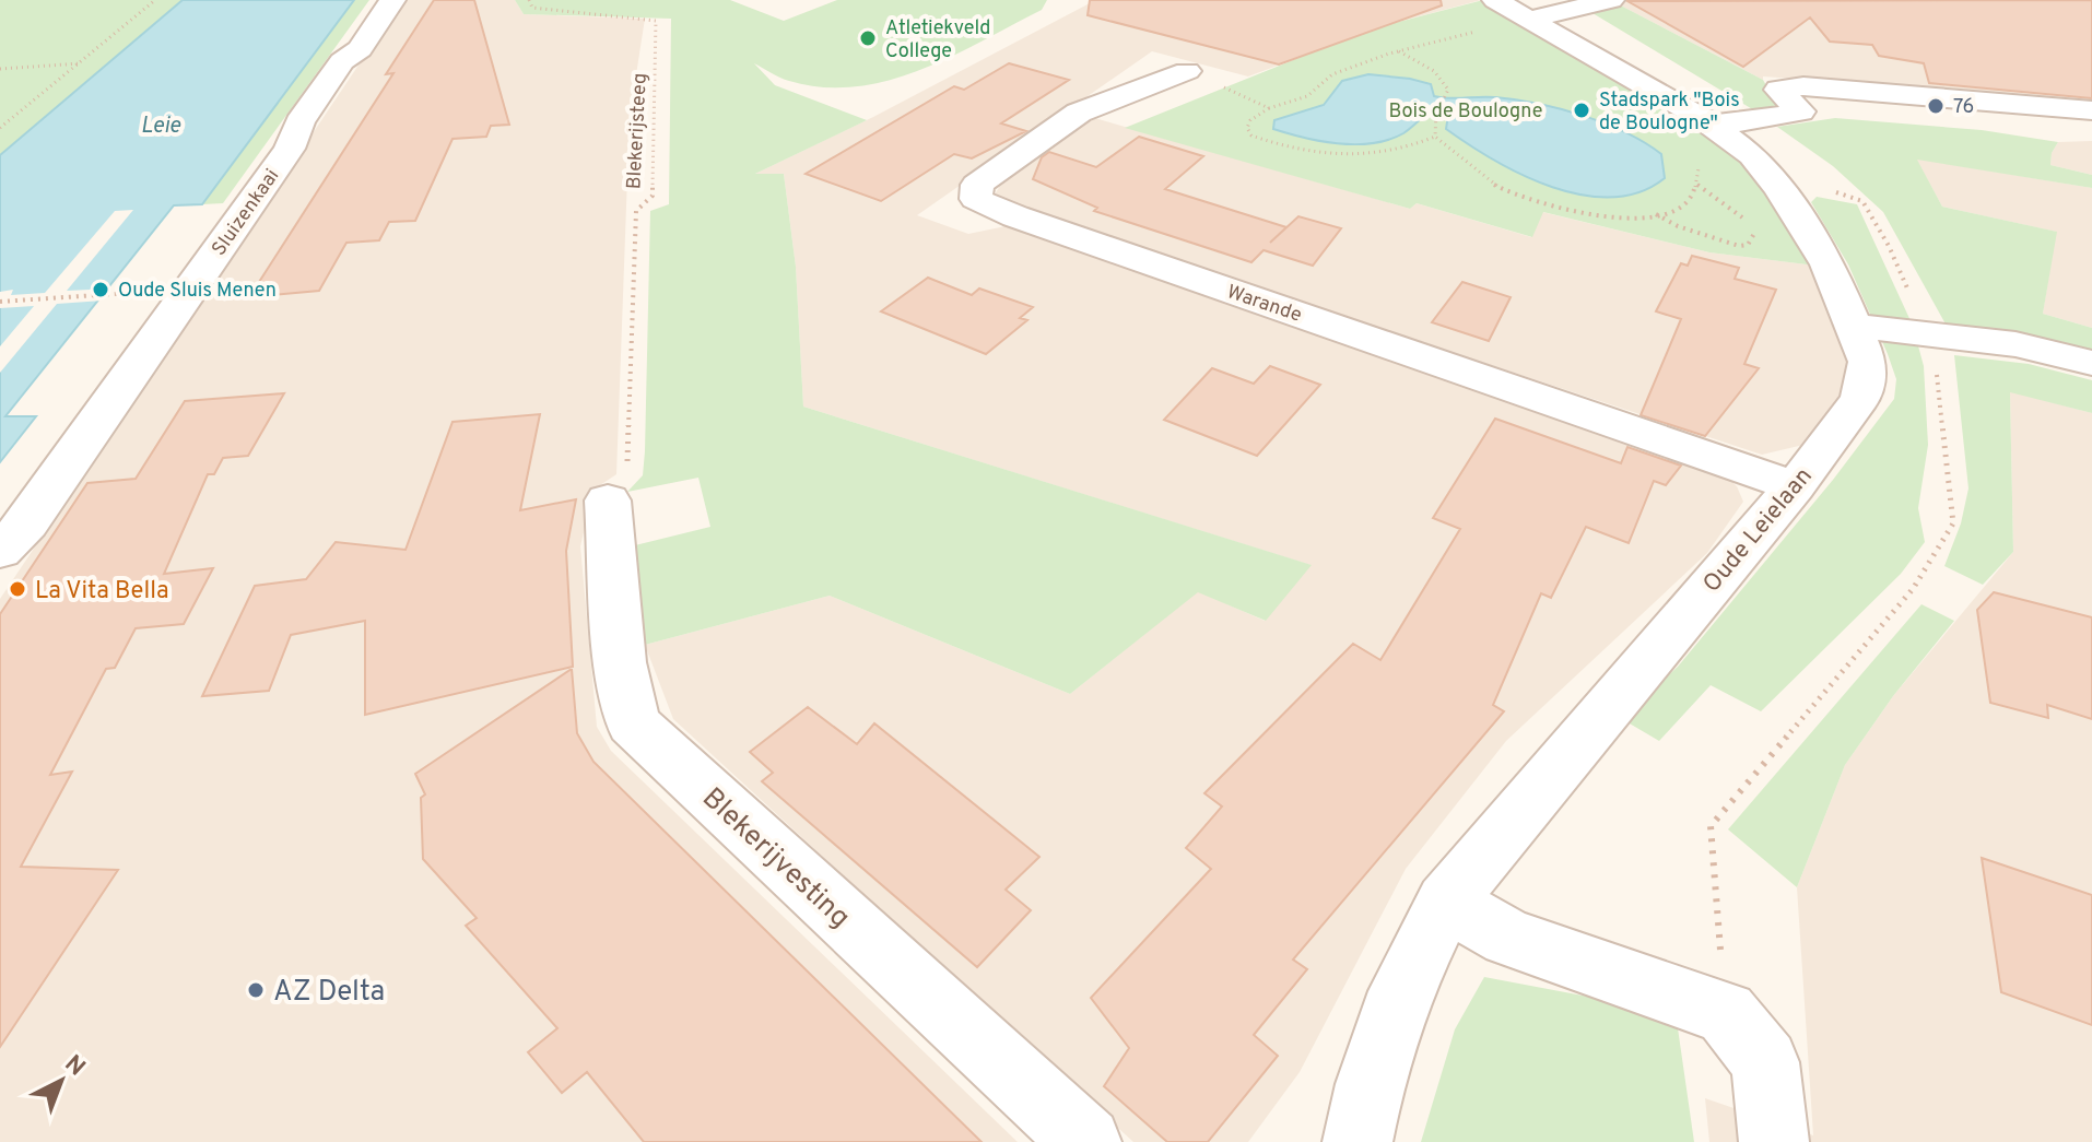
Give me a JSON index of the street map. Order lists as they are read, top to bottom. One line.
{"streets":{"street":["Sluizenkaai","Warande","Oude Leielaan","Blekerijvesting"],"path":["Blekerijsteeg"]},"crossings":[["Blekerijsteeg","Blekerijvesting"],["Warande","Oude Leielaan"]],"water":["Leie"],"parks":["Bois de Boulogne"],"places":["Atletiekveld College","76","Stadspark \"Bois de Boulogne\"","Oude Sluis Menen","La Vita Bella","AZ Delta"],"north":"top right"}
